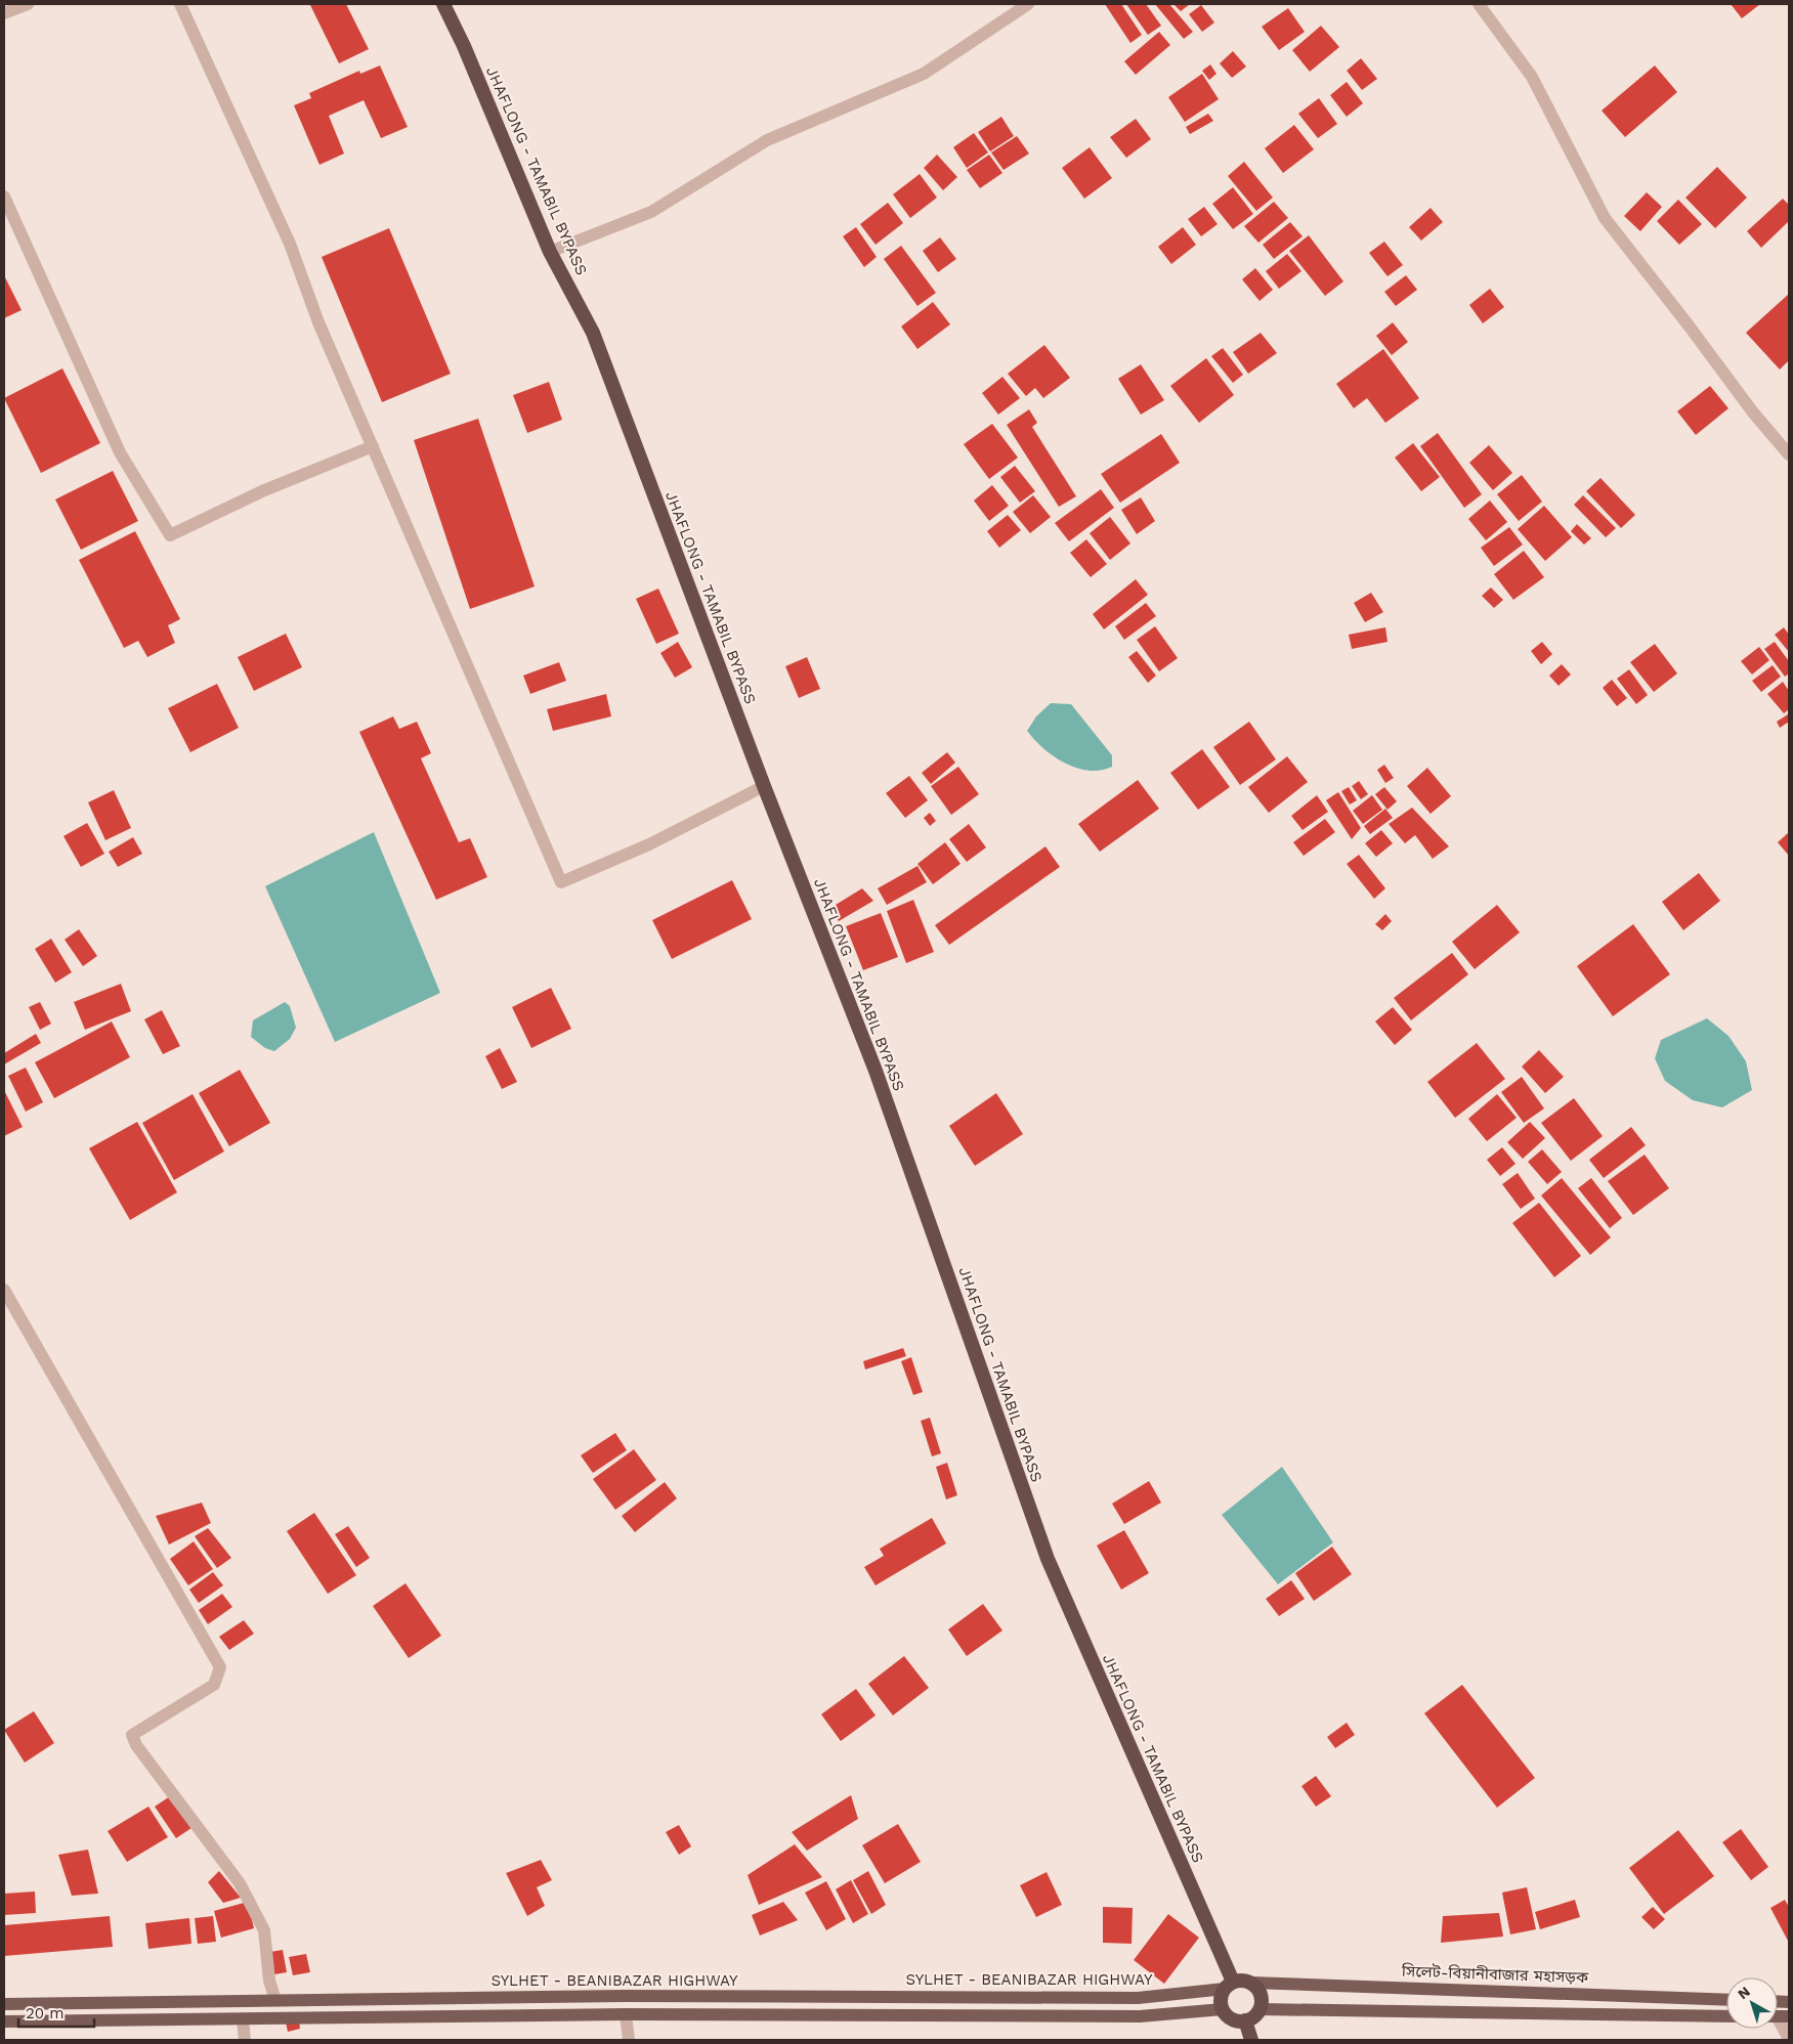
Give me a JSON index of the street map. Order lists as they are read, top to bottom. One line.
{"streets":{"highway":["JHAFLONG - TAMABIL BYPASS"],"main road":["সিলেট-বিয়ানীবাজার মহাসড়ক","SYLHET - BEANIBAZAR HIGHWAY"]},"crossings":[["JHAFLONG - TAMABIL BYPASS","সিলেট-বিয়ানীবাজার মহাসড়ক"],["JHAFLONG - TAMABIL BYPASS","SYLHET - BEANIBAZAR HIGHWAY"],["সিলেট-বিয়ানীবাজার মহাসড়ক","SYLHET - BEANIBAZAR HIGHWAY"]],"scale_bar":"20 m","north":"top left"}
